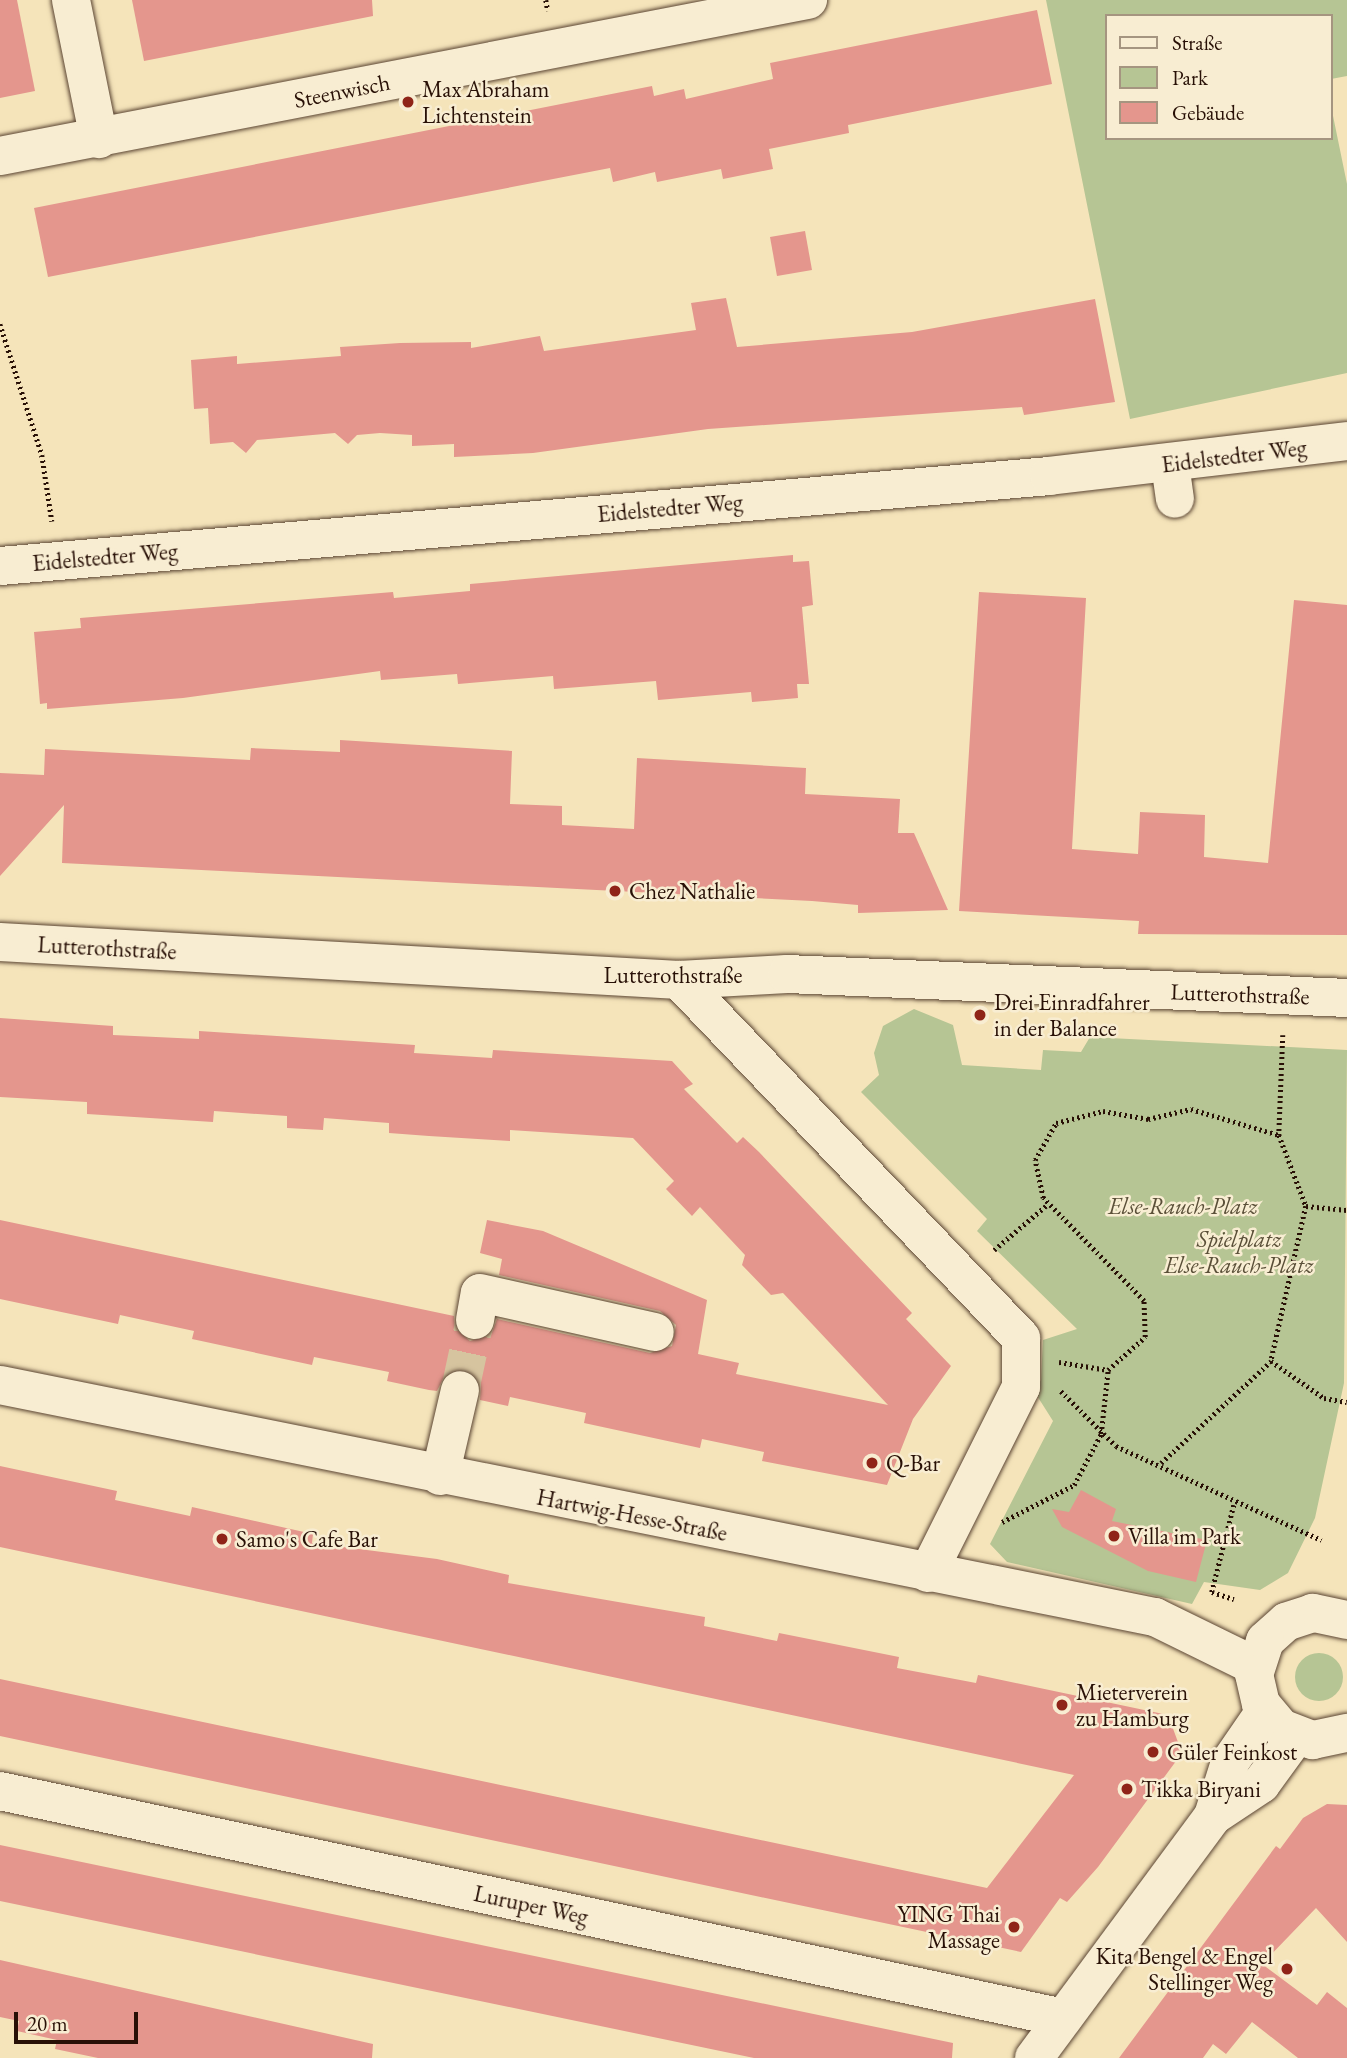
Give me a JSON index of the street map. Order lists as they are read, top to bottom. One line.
{"streets":{"street":["Steenwisch","Eidelstedter Weg","Lutterothstraße","Hartwig-Hesse-Straße","Luruper Weg"]},"parks":["Else-Rauch-Platz","Spielplatz Else-Rauch-Platz"],"places":["Max Abraham Lichtenstein","Chez Nathalie","Drei Einradfahrer in der Balance","Q-Bar","Villa im Park","Samo's Cafe Bar","Mieterverein zu Hamburg","Güler Feinkost","Tikka Biryani","YING Thai Massage","Kita Bengel & Engel Stellinger Weg"],"legend":["Straße","Park","Gebäude"],"scale_bar":"20 m"}
